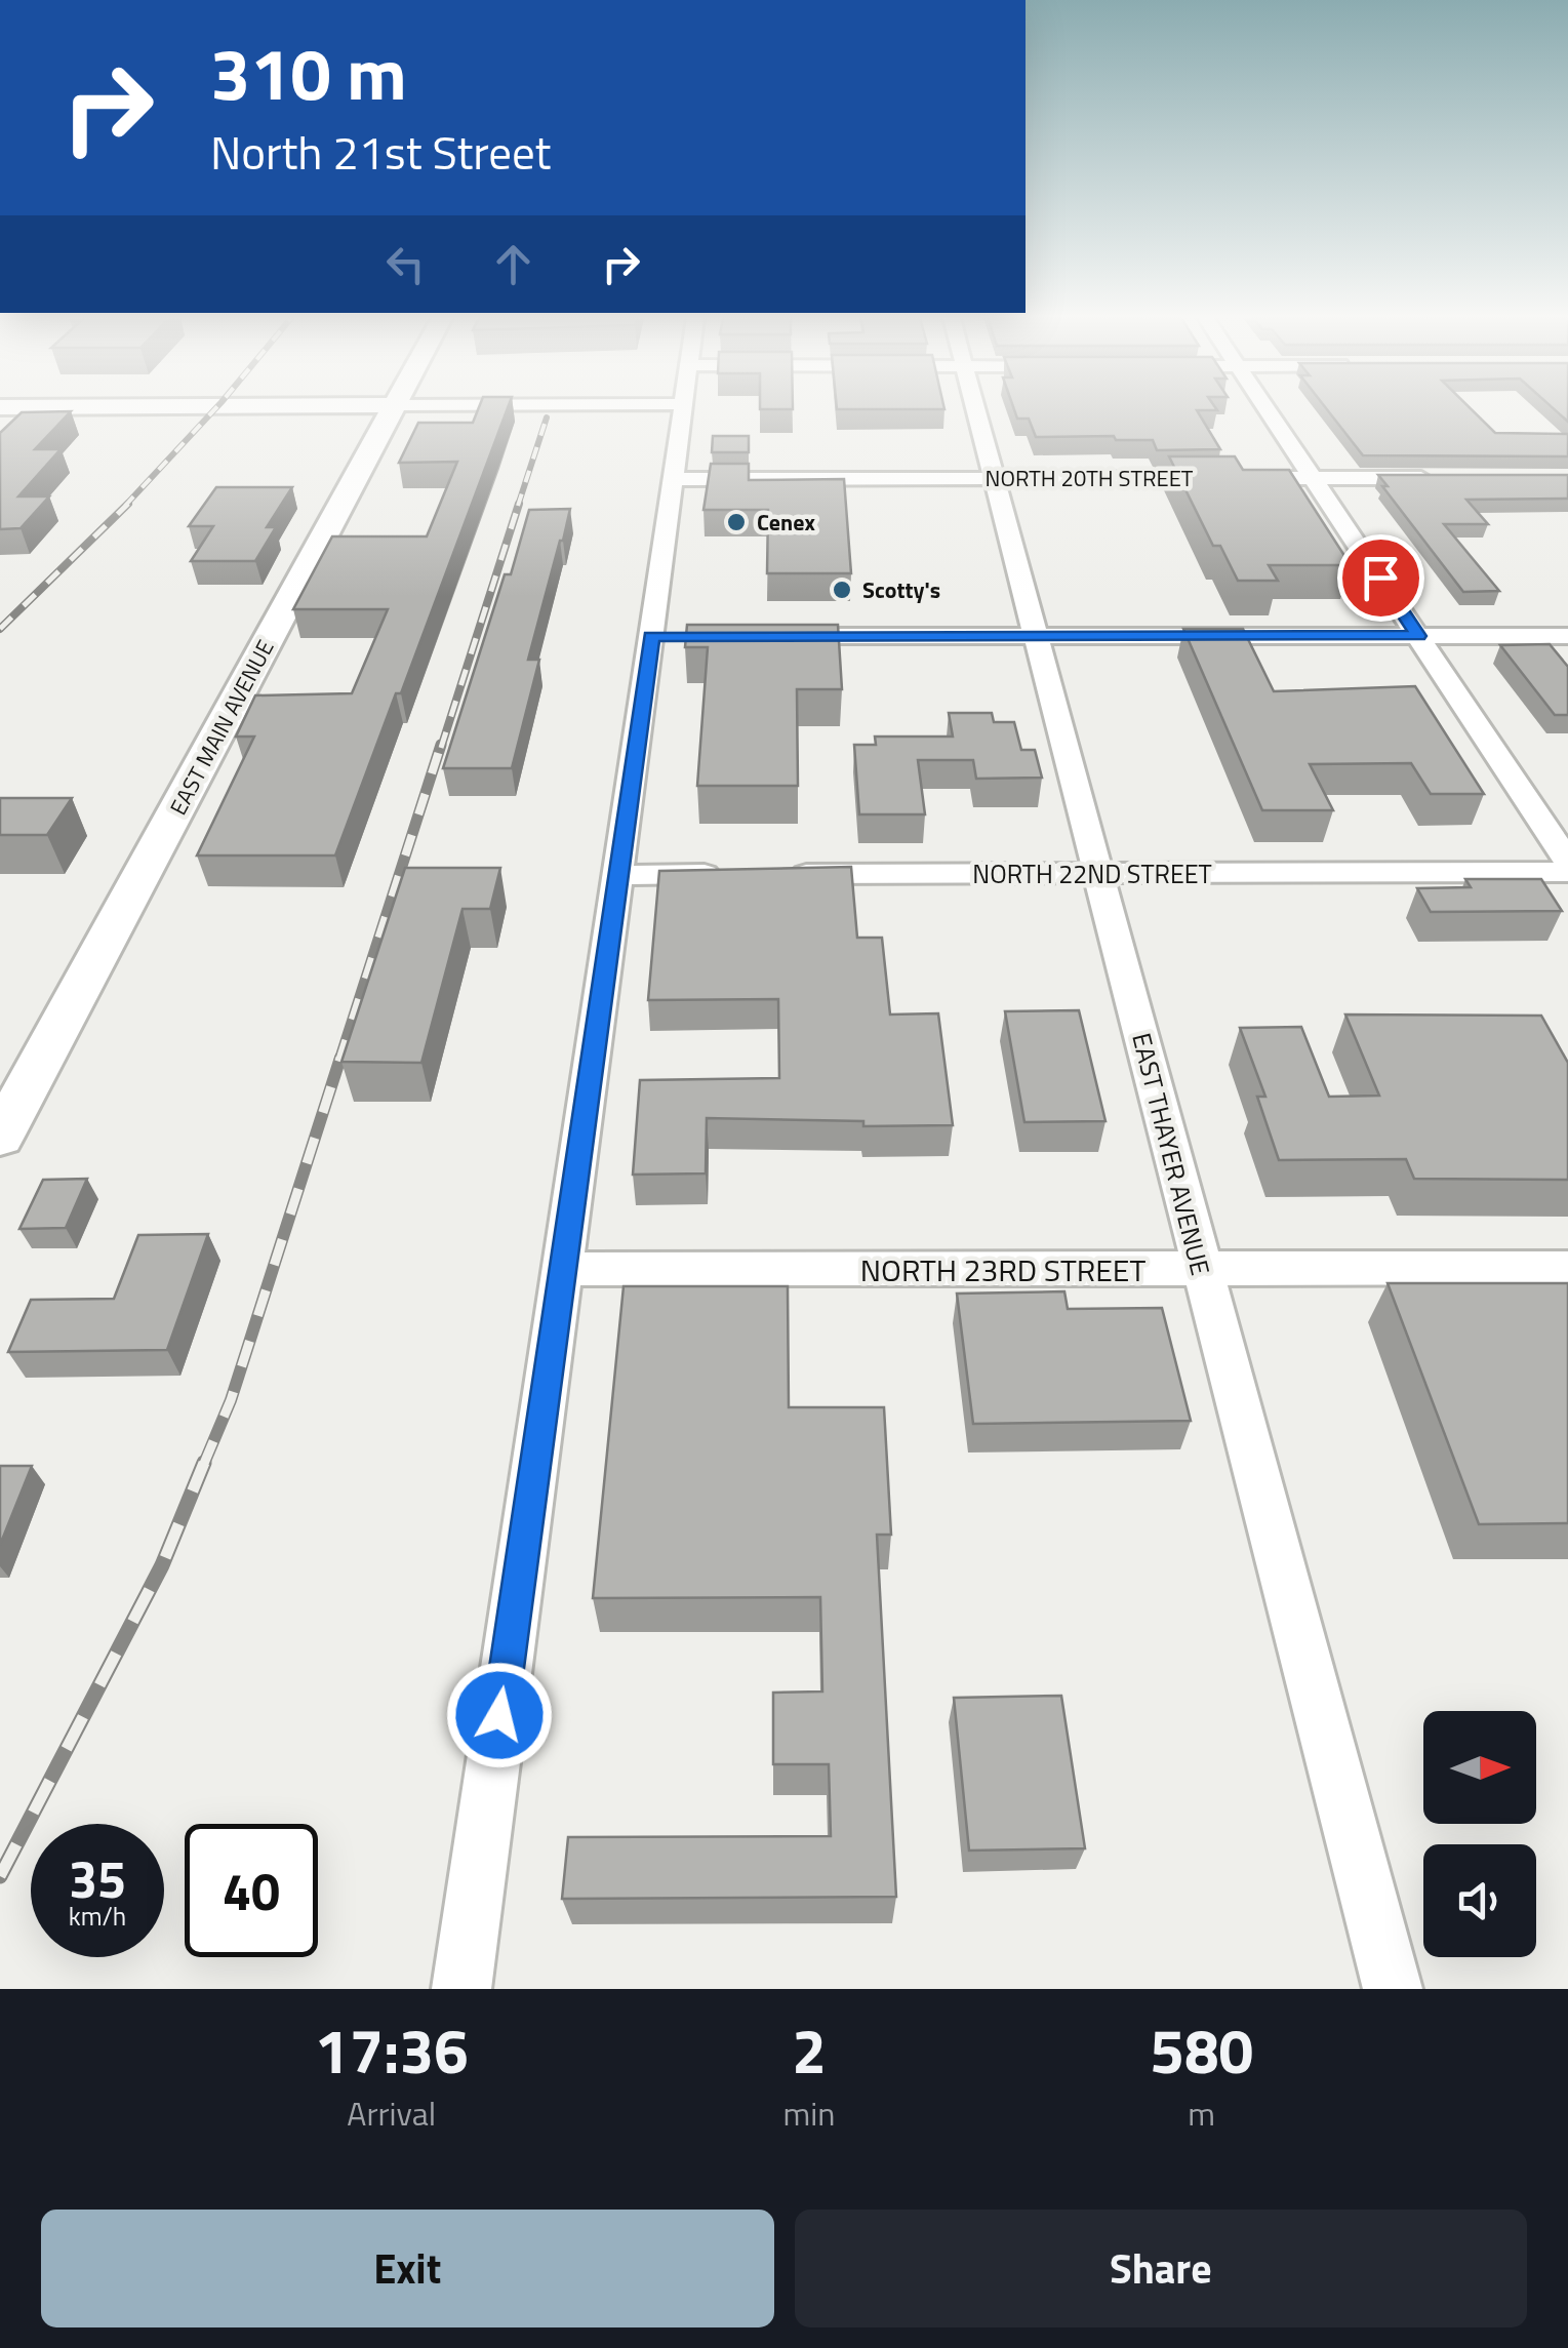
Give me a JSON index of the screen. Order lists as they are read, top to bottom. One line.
{"streets":{"main road":["EAST MAIN AVENUE"],"street":["NORTH 20TH STREET","NORTH 22ND STREET","EAST THAYER AVENUE","NORTH 23RD STREET"]},"crossings":[["NORTH 20TH STREET","EAST THAYER AVENUE"],["NORTH 22ND STREET","EAST THAYER AVENUE"],["EAST THAYER AVENUE","NORTH 23RD STREET"]],"places":["Cenex","Scotty's"],"north":"right","page":{"turn":["310 m","North 21st Street"],"speed":"35 km/h","limit":"40","eta":["17:36","Arrival","2","min","580","m"],"buttons":["Exit","Share"]}}
